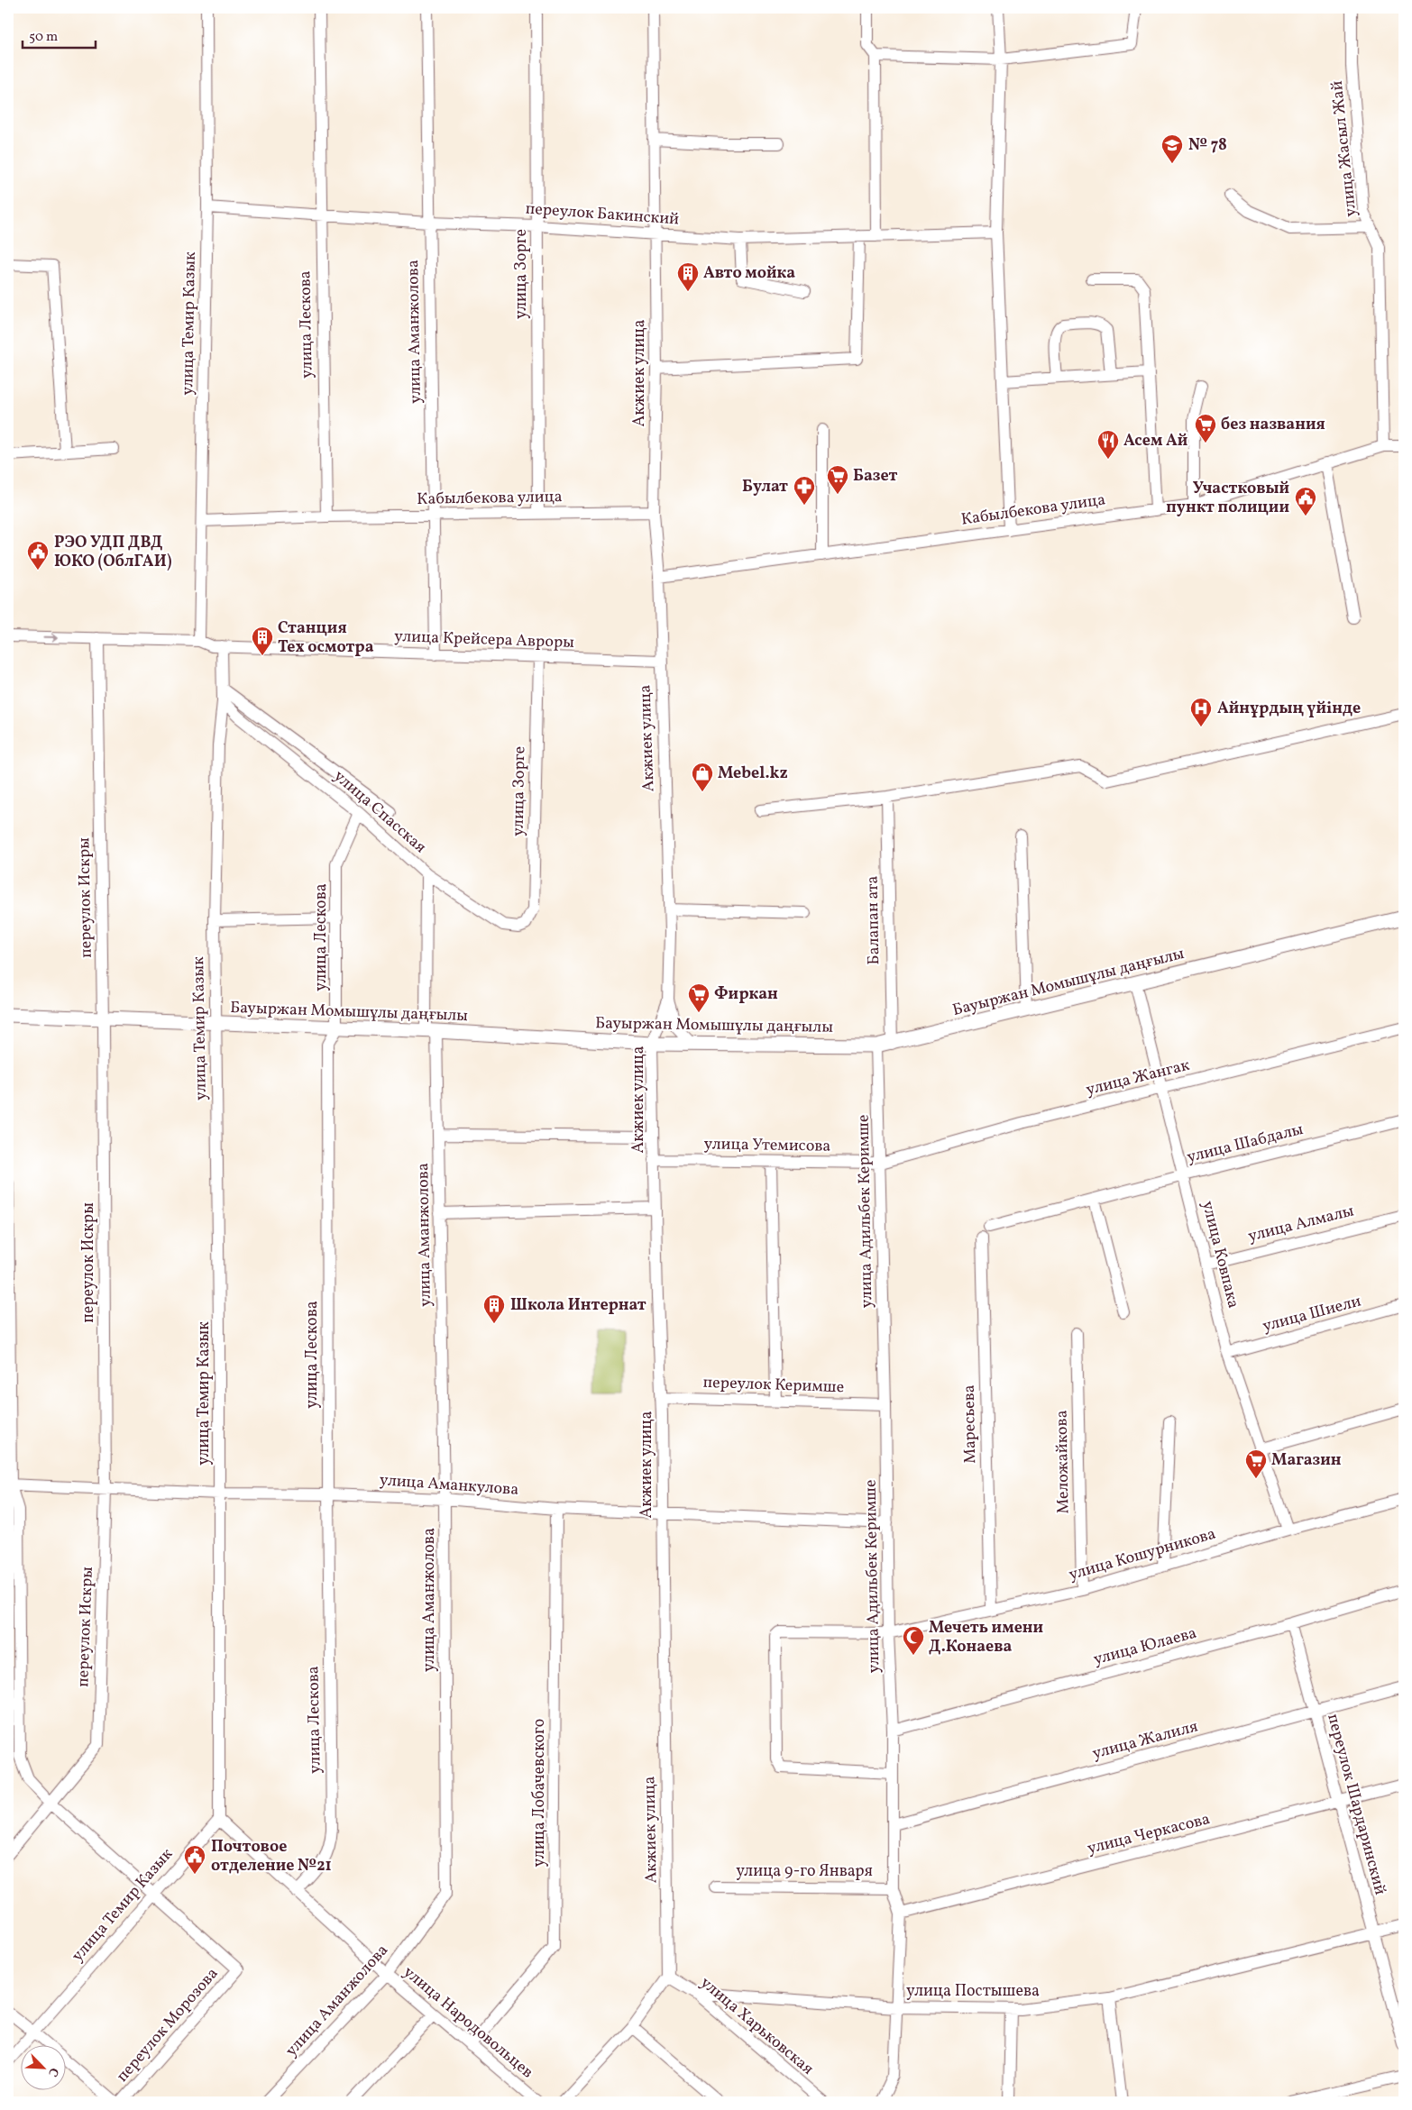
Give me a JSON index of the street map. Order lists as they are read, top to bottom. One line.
{"streets":{"main road":["Бауыржан Момышұлы даңғылы"],"street":["улица Жасыл Жай","переулок Бакинский","улица Зорге","улица Темир Казык","улица Лескова","улица Аманжолова","Акжиек улица","Кабылбекова улица","улица Крейсера Авроры","улица Спасская","переулок Искры","Балапан ата","улица Жангак","улица Шабдалы","улица Утемисова","улица Адильбек Керимше","улица Алмалы","улица Ковпака","улица Шиели","переулок Керимше","Маресьева","Меложайкова","улица Аманкулова","улица Кошурникова","улица Юлаева","улица Жалиля","улица Лобачевского","переулок Шардаринский","улица Черкасова","улица 9-го Января","улица Постышева","улица Народовольцев","переулок Морозова","улица Харьковская"]},"crossings":[["улица Жасыл Жай","Кабылбекова улица"],["переулок Бакинский","улица Зорге"],["переулок Бакинский","улица Темир Казык"],["переулок Бакинский","улица Лескова"],["переулок Бакинский","улица Аманжолова"],["переулок Бакинский","Акжиек улица"],["улица Зорге","Кабылбекова улица"],["улица Зорге","улица Крейсера Авроры"],["улица Зорге","улица Спасская"],["улица Темир Казык","улица Крейсера Авроры"],["улица Темир Казык","улица Спасская"],["улица Темир Казык","Бауыржан Момышұлы даңғылы"],["улица Темир Казык","улица Аманкулова"],["улица Темир Казык","улица Народовольцев"],["улица Темир Казык","переулок Морозова"],["улица Лескова","Кабылбекова улица"],["улица Лескова","улица Спасская"],["улица Лескова","Бауыржан Момышұлы даңғылы"],["улица Лескова","улица Аманкулова"],["улица Лескова","улица Народовольцев"],["улица Аманжолова","Кабылбекова улица"],["улица Аманжолова","улица Крейсера Авроры"],["улица Аманжолова","улица Спасская"],["улица Аманжолова","Бауыржан Момышұлы даңғылы"],["улица Аманжолова","улица Аманкулова"],["улица Аманжолова","улица Народовольцев"],["Акжиек улица","Кабылбекова улица"],["Акжиек улица","улица Крейсера Авроры"],["Акжиек улица","Бауыржан Момышұлы даңғылы"],["Акжиек улица","улица Утемисова"],["Акжиек улица","переулок Керимше"],["Акжиек улица","улица Аманкулова"],["Акжиек улица","улица Харьковская"],["улица Крейсера Авроры","переулок Искры"],["переулок Искры","Бауыржан Момышұлы даңғылы"],["переулок Искры","улица Аманкулова"],["Балапан ата","Бауыржан Момышұлы даңғылы"],["Бауыржан Момышұлы даңғылы","улица Адильбек Керимше"],["Бауыржан Момышұлы даңғылы","улица Ковпака"],["улица Жангак","улица Утемисова"],["улица Жангак","улица Адильбек Керимше"],["улица Жангак","улица Ковпака"],["улица Шабдалы","улица Ковпака"],["улица Утемисова","улица Адильбек Керимше"],["улица Адильбек Керимше","переулок Керимше"],["улица Адильбек Керимше","улица Аманкулова"],["улица Адильбек Керимше","улица Кошурникова"],["улица Адильбек Керимше","улица Юлаева"],["улица Адильбек Керимше","улица Жалиля"],["улица Адильбек Керимше","улица Черкасова"],["улица Адильбек Керимше","улица 9-го Января"],["улица Адильбек Керимше","улица Постышева"],["улица Алмалы","улица Ковпака"],["улица Ковпака","улица Шиели"],["улица Ковпака","улица Кошурникова"],["Маресьева","улица Кошурникова"],["Меложайкова","улица Кошурникова"],["улица Аманкулова","улица Лобачевского"],["улица Юлаева","переулок Шардаринский"],["улица Жалиля","переулок Шардаринский"],["улица Лобачевского","улица Народовольцев"],["переулок Шардаринский","улица Черкасова"],["переулок Шардаринский","улица Постышева"],["улица Постышева","улица Харьковская"]],"places":{"school or university":["№ 78"],"building":["Авто мойка","Станция Тех осмотра","Школа Интернат"],"supermarket":["без названия","Базет","Фиркан","Магазин"],"restaurant":["Асем Ай"],"pharmacy":["Булат"],"public building":["Участковый пункт полиции","РЭО УДП ДВД ЮКО (ОблГАИ)","Почтовое отделение №21"],"hospital":["Айнұрдың үйінде"],"shop":["Mebel.kz"],"mosque":["Мечеть имени Д.Конаева"]},"scale_bar":"50 m","north":"bottom right"}
